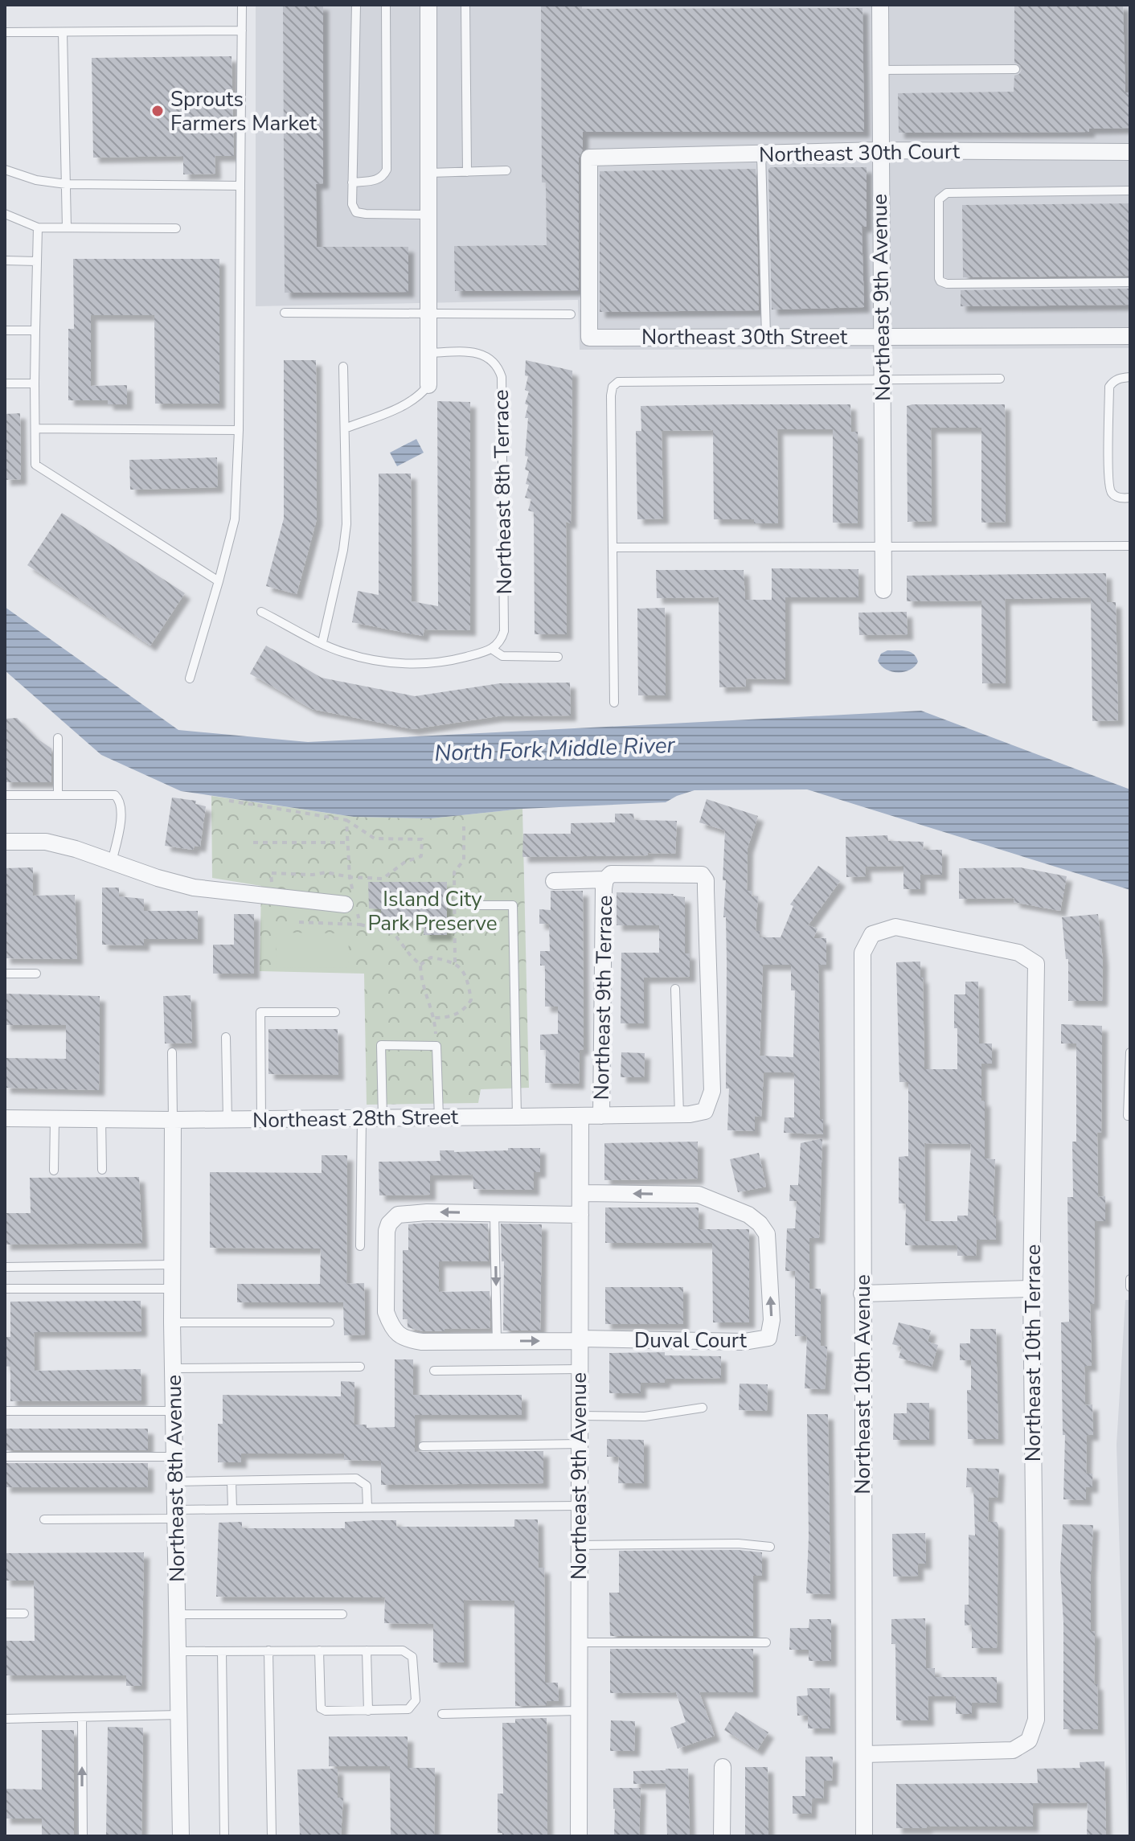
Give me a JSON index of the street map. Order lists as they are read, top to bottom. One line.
{"streets":{"street":["Northeast 30th Court","Northeast 9th Avenue","Northeast 30th Street","Northeast 9th Terrace","Northeast 28th Street","Duval Court","Northeast 10th Terrace","Northeast 10th Avenue","Northeast 8th Avenue"],"lane":["Northeast 8th Terrace"]},"crossings":[["Northeast 30th Court","Northeast 9th Avenue"],["Northeast 30th Court","Northeast 30th Street"],["Northeast 9th Avenue","Northeast 30th Street"],["Northeast 9th Avenue","Northeast 28th Street"],["Northeast 9th Avenue","Duval Court"],["Northeast 9th Terrace","Northeast 28th Street"],["Northeast 28th Street","Northeast 8th Avenue"],["Northeast 10th Terrace","Northeast 10th Avenue"]],"water":["North Fork Middle River"],"parks":["Island City Park Preserve"],"places":["Sprouts Farmers Market"]}
